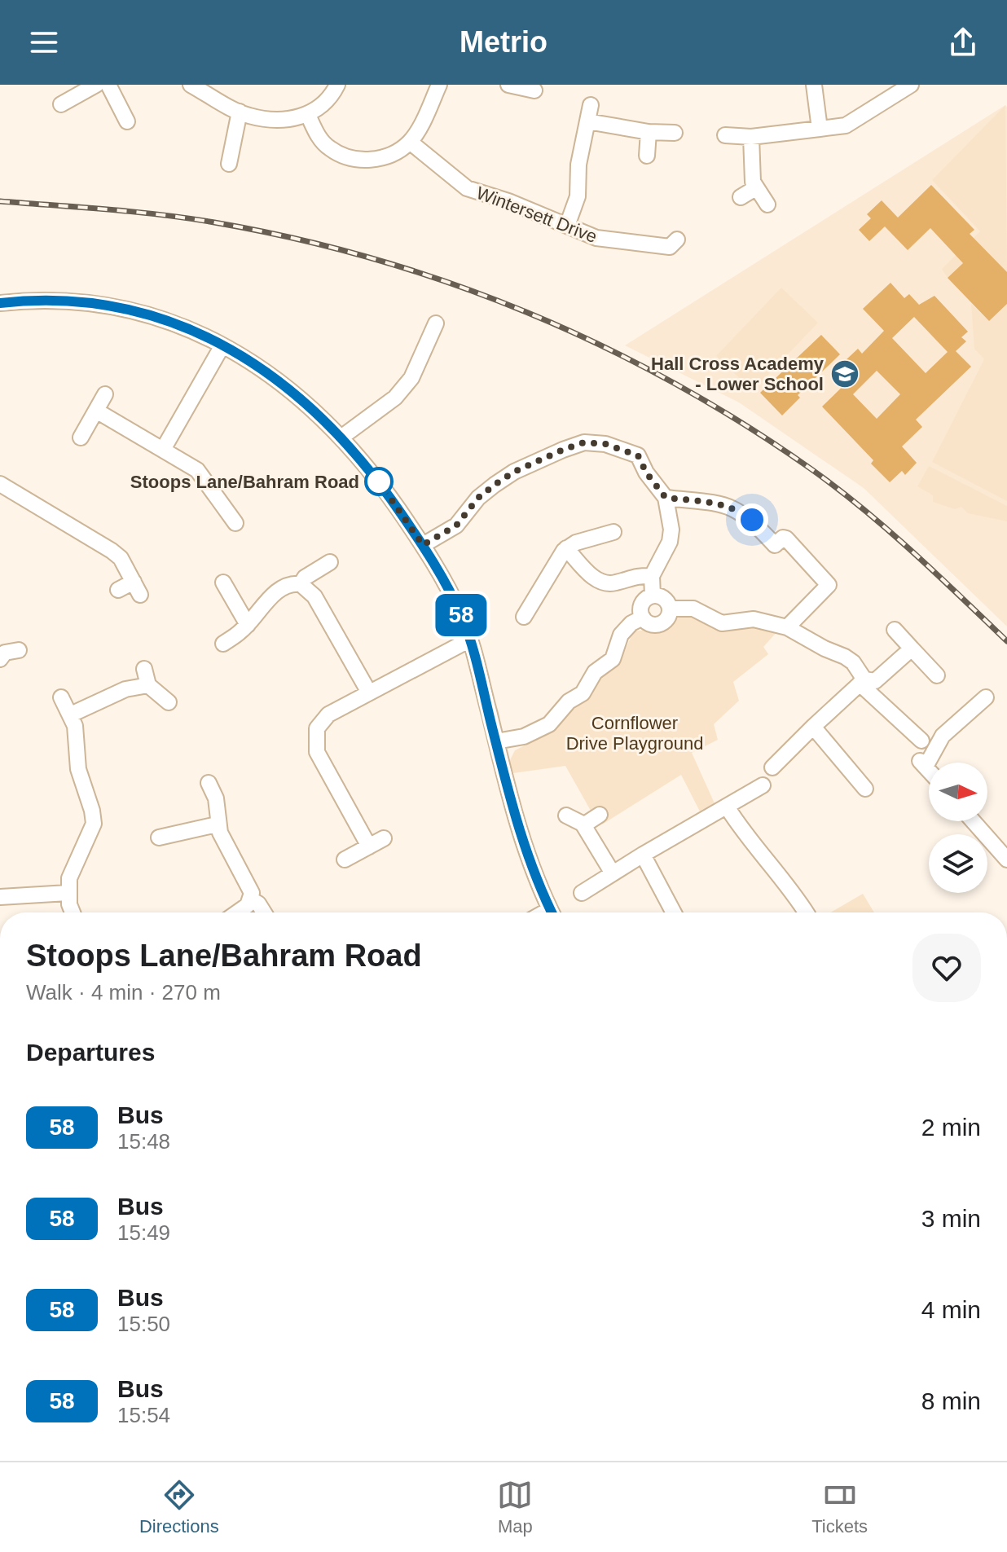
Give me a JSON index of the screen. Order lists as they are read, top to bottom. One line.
{"streets":{"street":["Wintersett Drive"]},"parks":["Cornflower Drive Playground"],"places":{"school or university":["Hall Cross Academy - Lower School"],"other":["Stoops Lane/Bahram Road"]},"lines":["bus line 58"],"north":"right","page":{"header":"Metrio","on_map":"58","heading":[["Stoops Lane/Bahram Road","Walk · 4 min · 270 m"],"Departures"],"list":[{"mark":"58","name":"Bus","note":"15:48","value":"2 min"},{"mark":"58","name":"Bus","note":"15:49","value":"3 min"},{"mark":"58","name":"Bus","note":"15:50","value":"4 min"},{"mark":"58","name":"Bus","note":"15:54","value":"8 min"}],"tabs":["Directions","Map","Tickets"]}}
